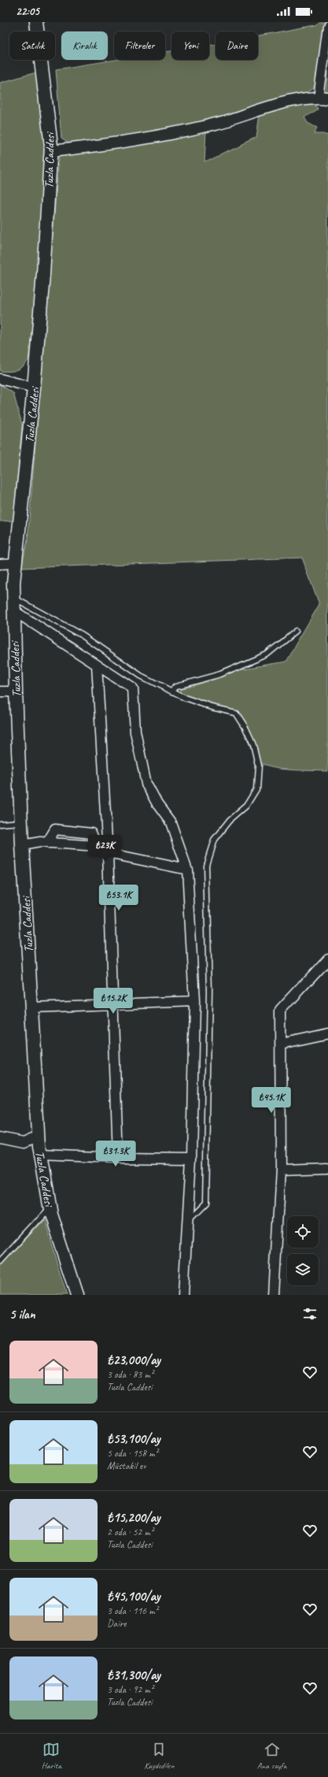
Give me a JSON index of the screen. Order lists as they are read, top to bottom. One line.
{"streets":{"main road":["Tuzla Caddesi"]},"page":{"status":"22:05","chip":["Satılık","Kiralık","Filtreler","Yeni","Daire"],"price":["₺23K","₺53.1K","₺15.2K","₺45.1K","₺31.3K"],"heading":"5 ilan","list":[{"name":"₺23,000/ay","note":"3 oda · 83 m² · Tuzla Caddesi"},{"name":"₺53,100/ay","note":"5 oda · 158 m² · Müstakil ev"},{"name":"₺15,200/ay","note":"2 oda · 52 m² · Tuzla Caddesi"},{"name":"₺45,100/ay","note":"3 oda · 116 m² · Daire"},{"name":"₺31,300/ay","note":"3 oda · 92 m² · Tuzla Caddesi"}],"tabs":["Harita","Kaydedilen","Ana sayfa"]}}
